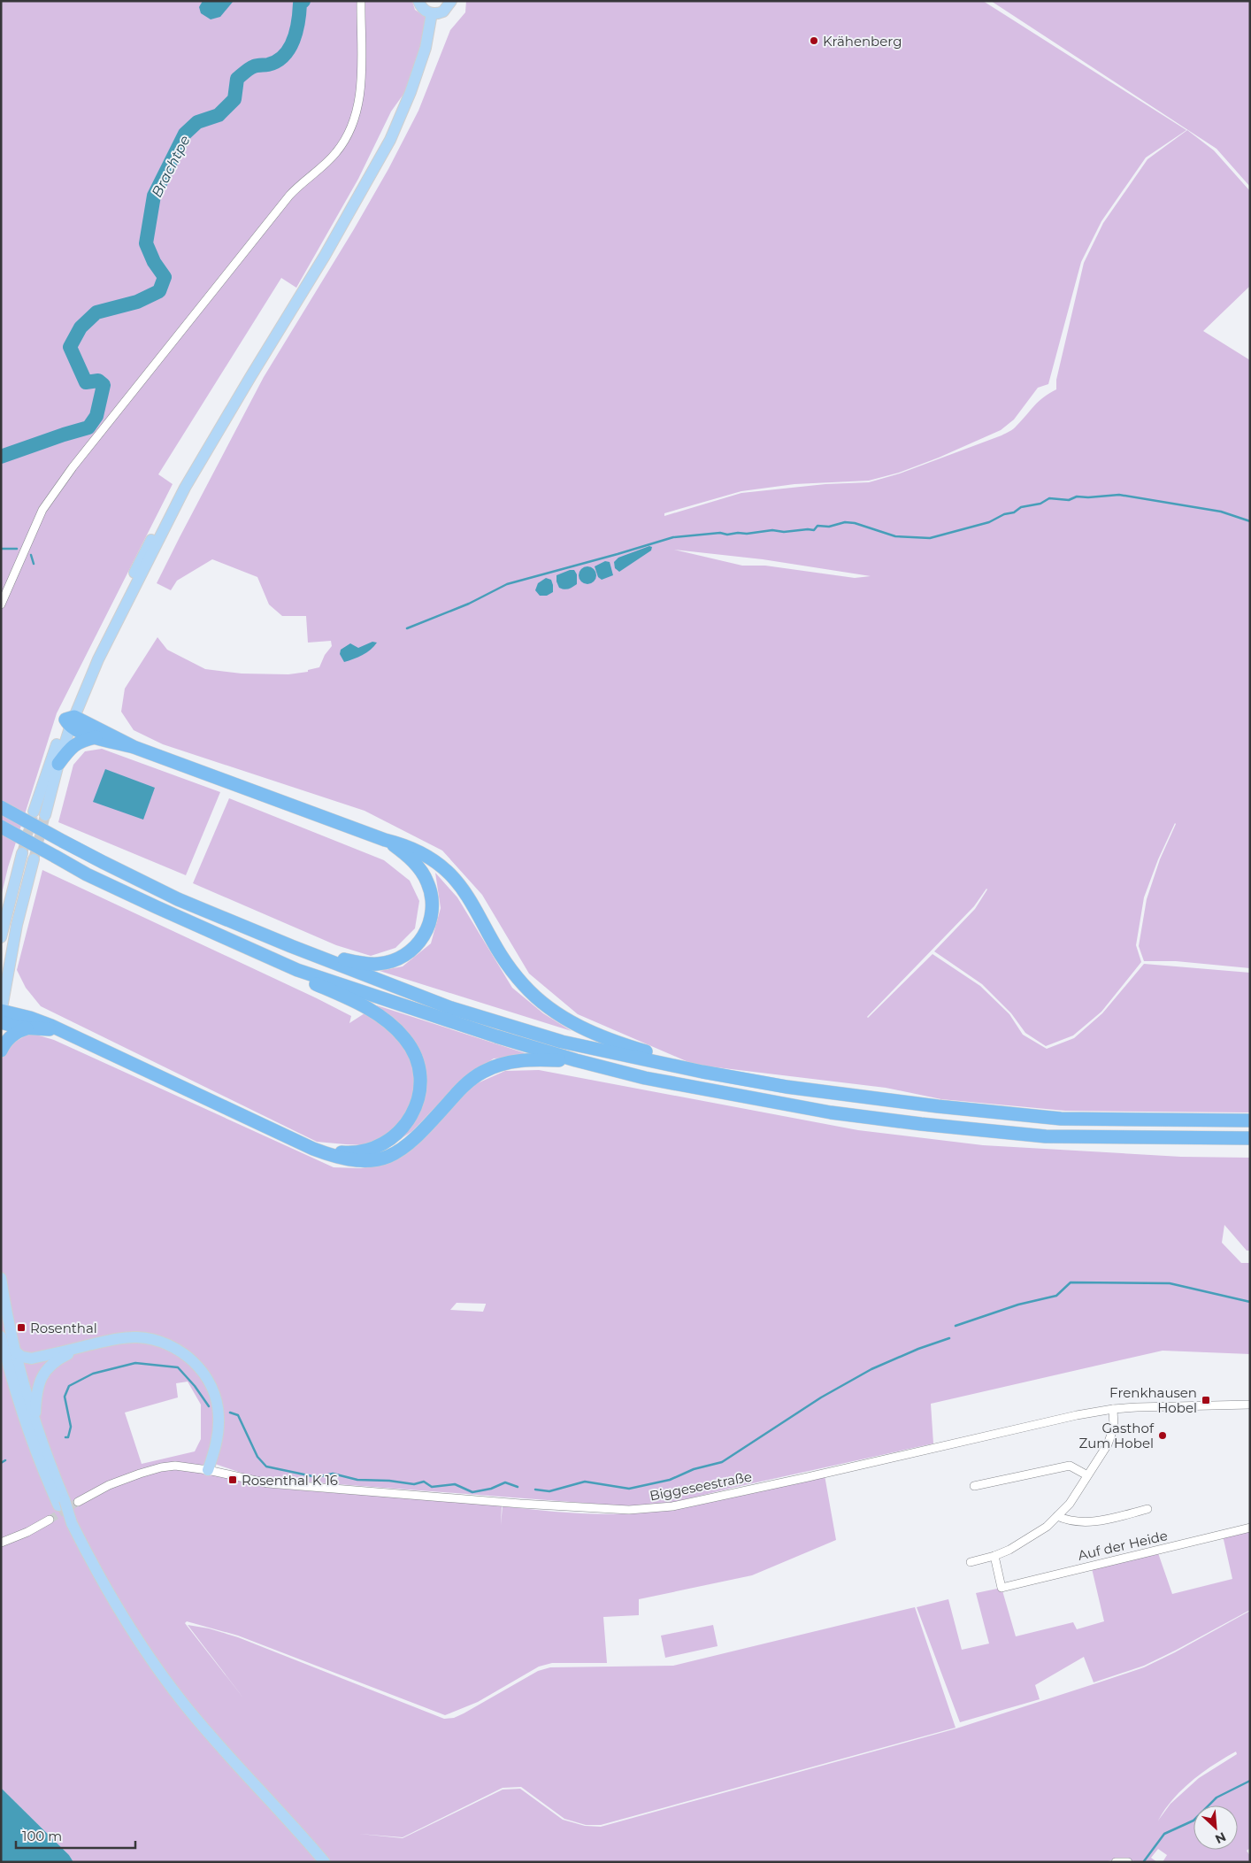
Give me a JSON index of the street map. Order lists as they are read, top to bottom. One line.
{"streets":{"street":["Biggeseestraße","Auf der Heide"]},"water":["Brachtpe"],"places":{"other":["Krähenberg","Gasthof Zum Hobel"],"transit":["Rosenthal","Frenkhausen Hobel","Rosenthal K 16"]},"scale_bar":"100 m","north":"bottom right"}
